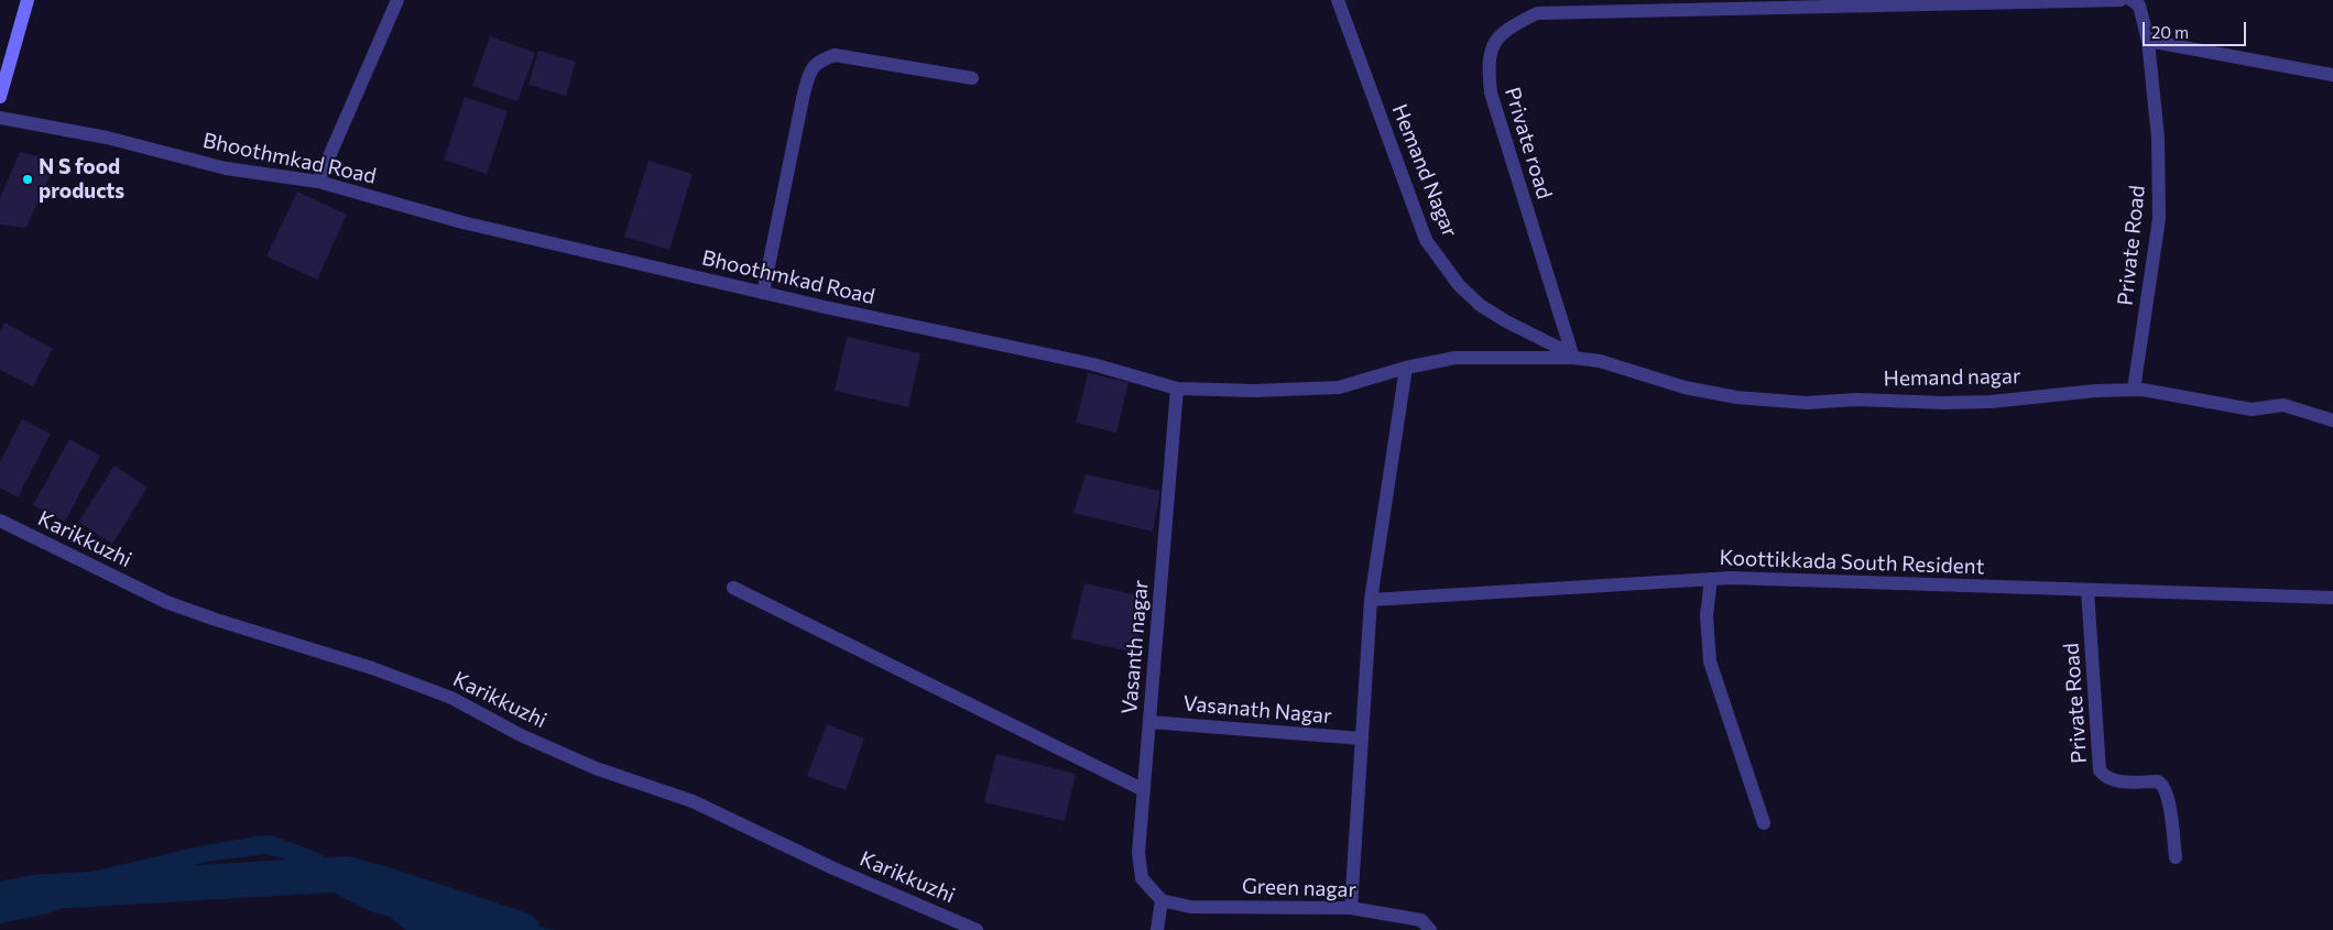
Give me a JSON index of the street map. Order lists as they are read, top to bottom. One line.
{"streets":{"street":["Private road","Bhoothmkad Road","Hemand Nagar","Private Road","Hemand nagar","Karikkuzhi","Koottikkada South Resident","Vasanth nagar","Vasanath Nagar","Green nagar"]},"crossings":[["Private road","Bhoothmkad Road"],["Private road","Hemand Nagar"],["Private road","Hemand nagar"],["Bhoothmkad Road","Hemand Nagar"],["Bhoothmkad Road","Hemand nagar"],["Bhoothmkad Road","Vasanth nagar"],["Hemand Nagar","Hemand nagar"],["Private Road","Hemand nagar"],["Private Road","Koottikkada South Resident"],["Vasanth nagar","Vasanath Nagar"],["Vasanth nagar","Green nagar"]],"places":["N S food products"],"scale_bar":"20 m"}
